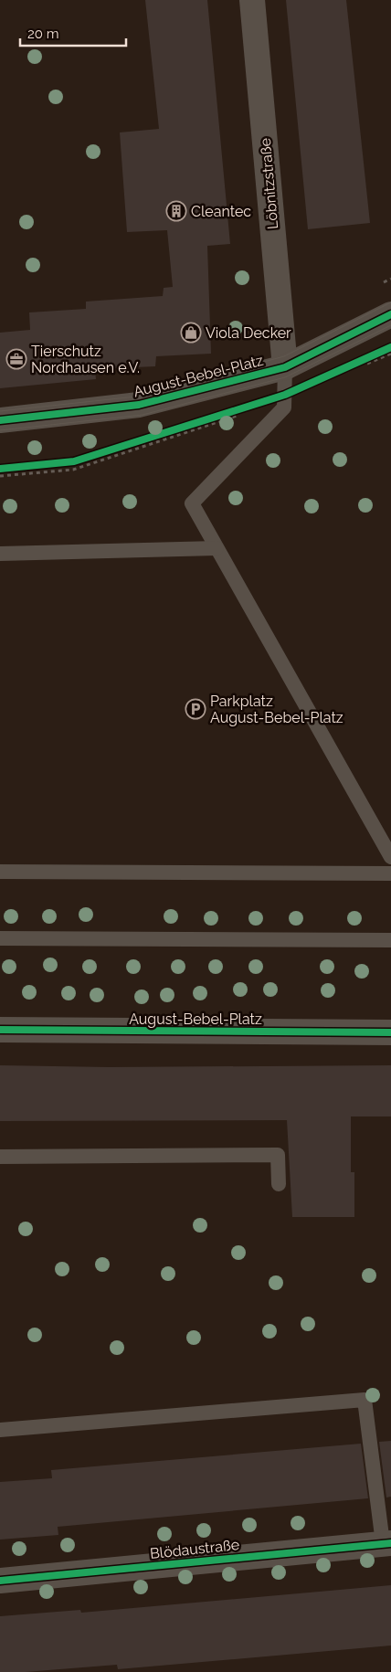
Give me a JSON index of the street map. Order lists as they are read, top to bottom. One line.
{"streets":{"street":["Löbnitzstraße","August-Bebel-Platz","Blödaustraße"]},"crossings":[["Löbnitzstraße","August-Bebel-Platz"]],"places":{"building":["Cleantec"],"shop":["Viola Decker"],"office":["Tierschutz Nordhausen e.V."],"parking":["Parkplatz August-Bebel-Platz"]},"scale_bar":"20 m"}
